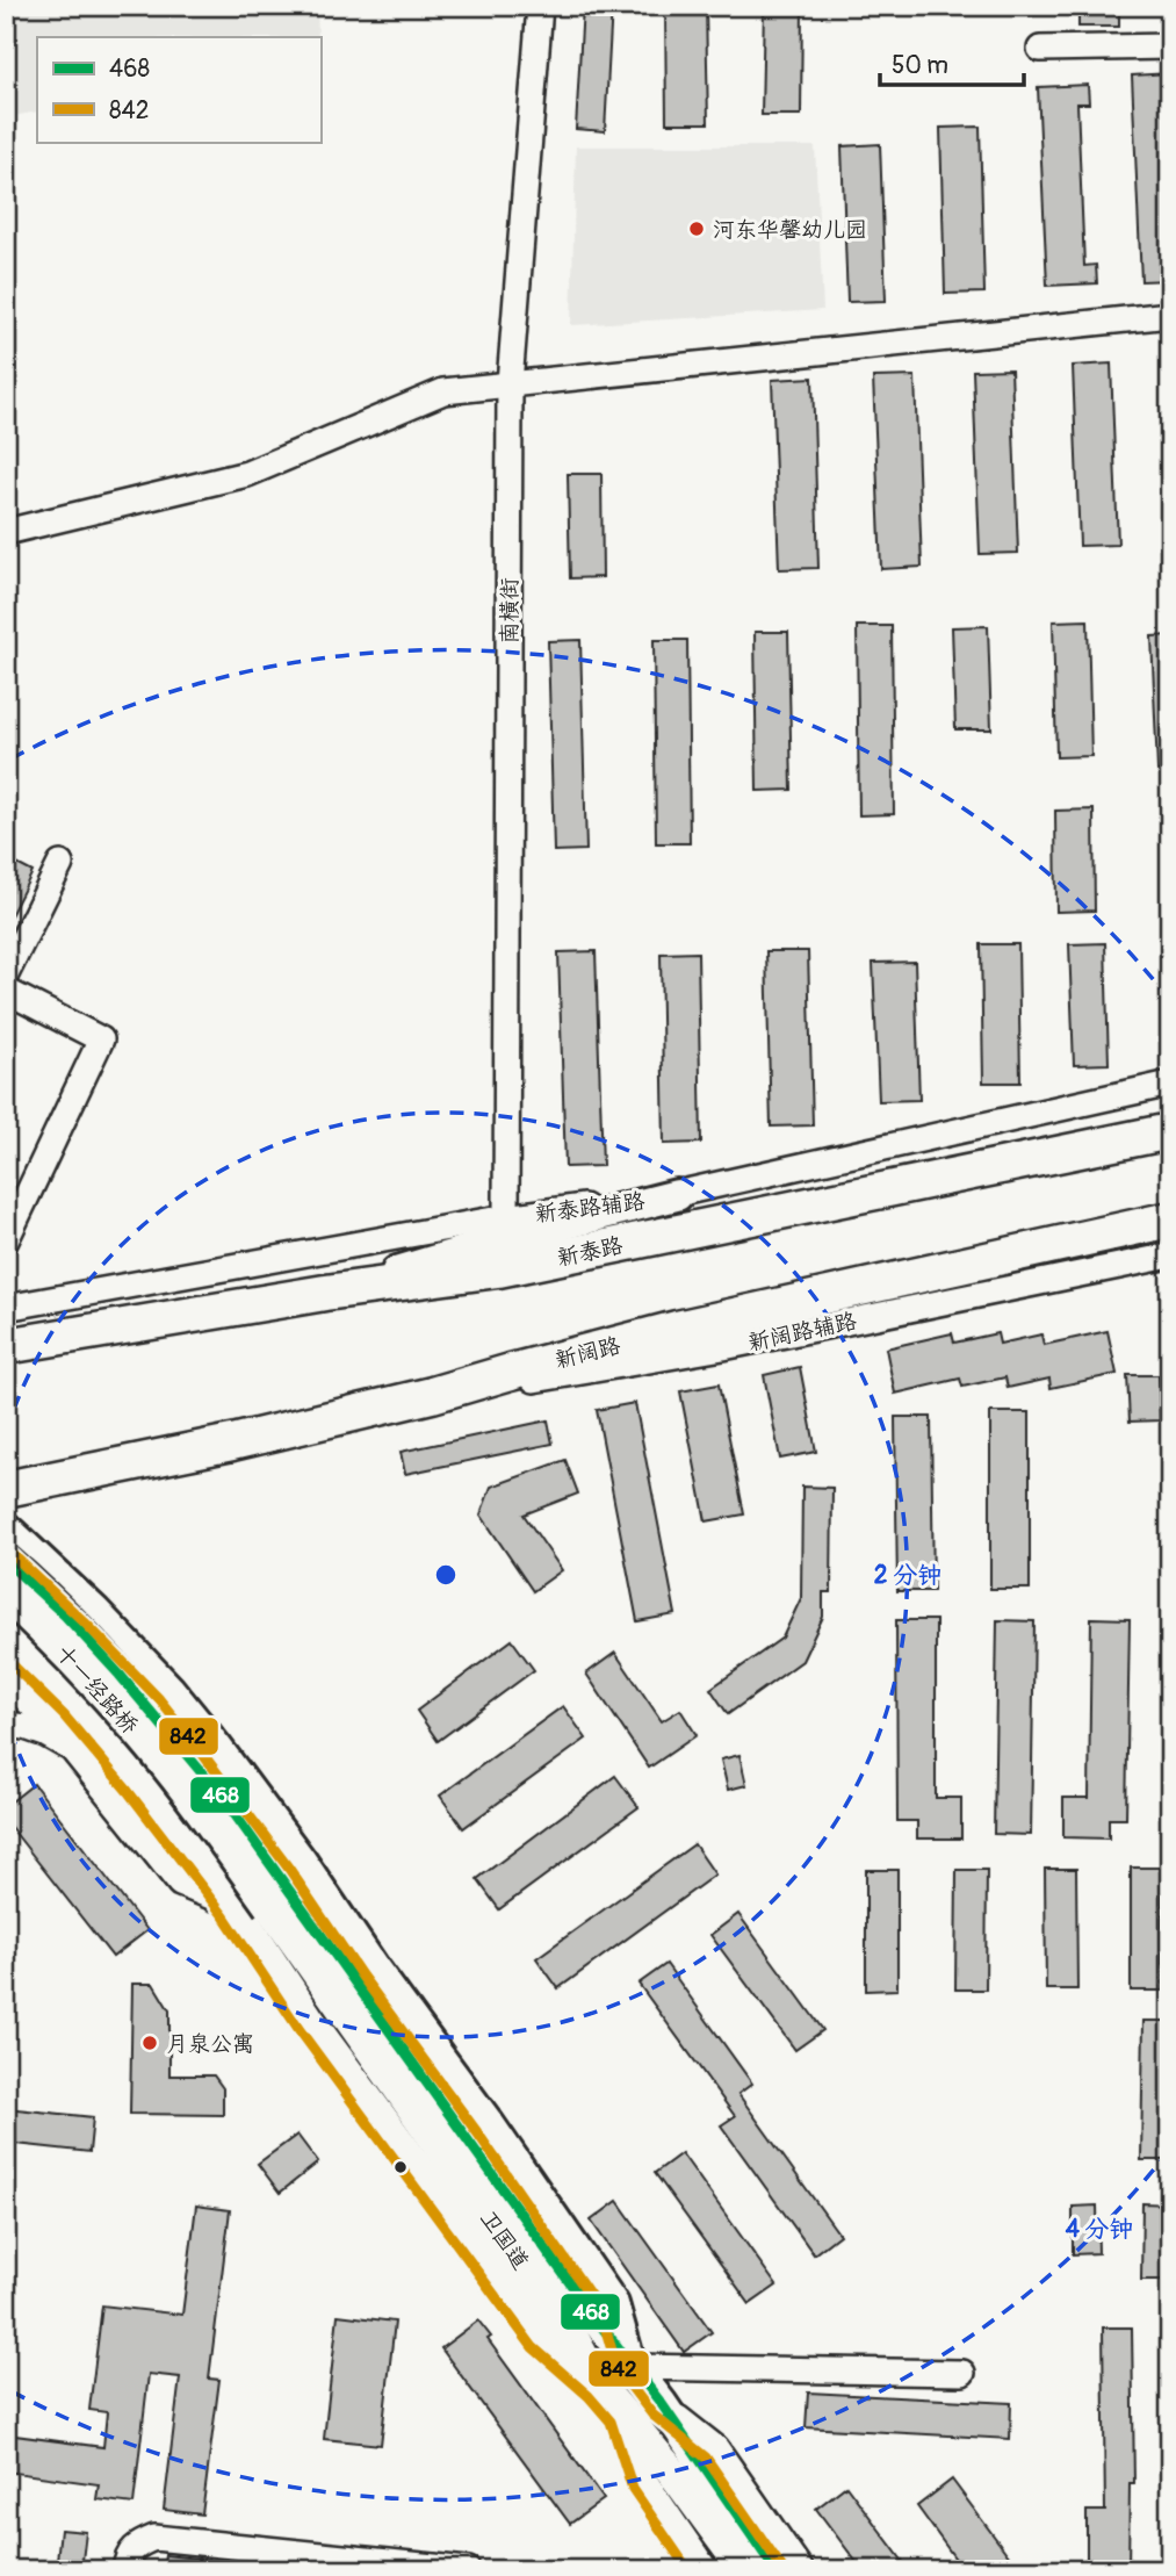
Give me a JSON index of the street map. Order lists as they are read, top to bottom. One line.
{"streets":{"highway":["新泰路","新阔路"],"main road":["十一经路桥","卫国道"],"street":["南横街","新泰路辅路","新阔路辅路"]},"crossings":[["南横街","新泰路辅路"],["新阔路辅路","新阔路"],["十一经路桥","卫国道"]],"places":["河东华馨幼儿园","月泉公寓"],"lines":["transit line 842","transit line 468"],"legend":["468","842"],"scale_bar":"50 m","rings":["2 分钟","4 分钟"]}
